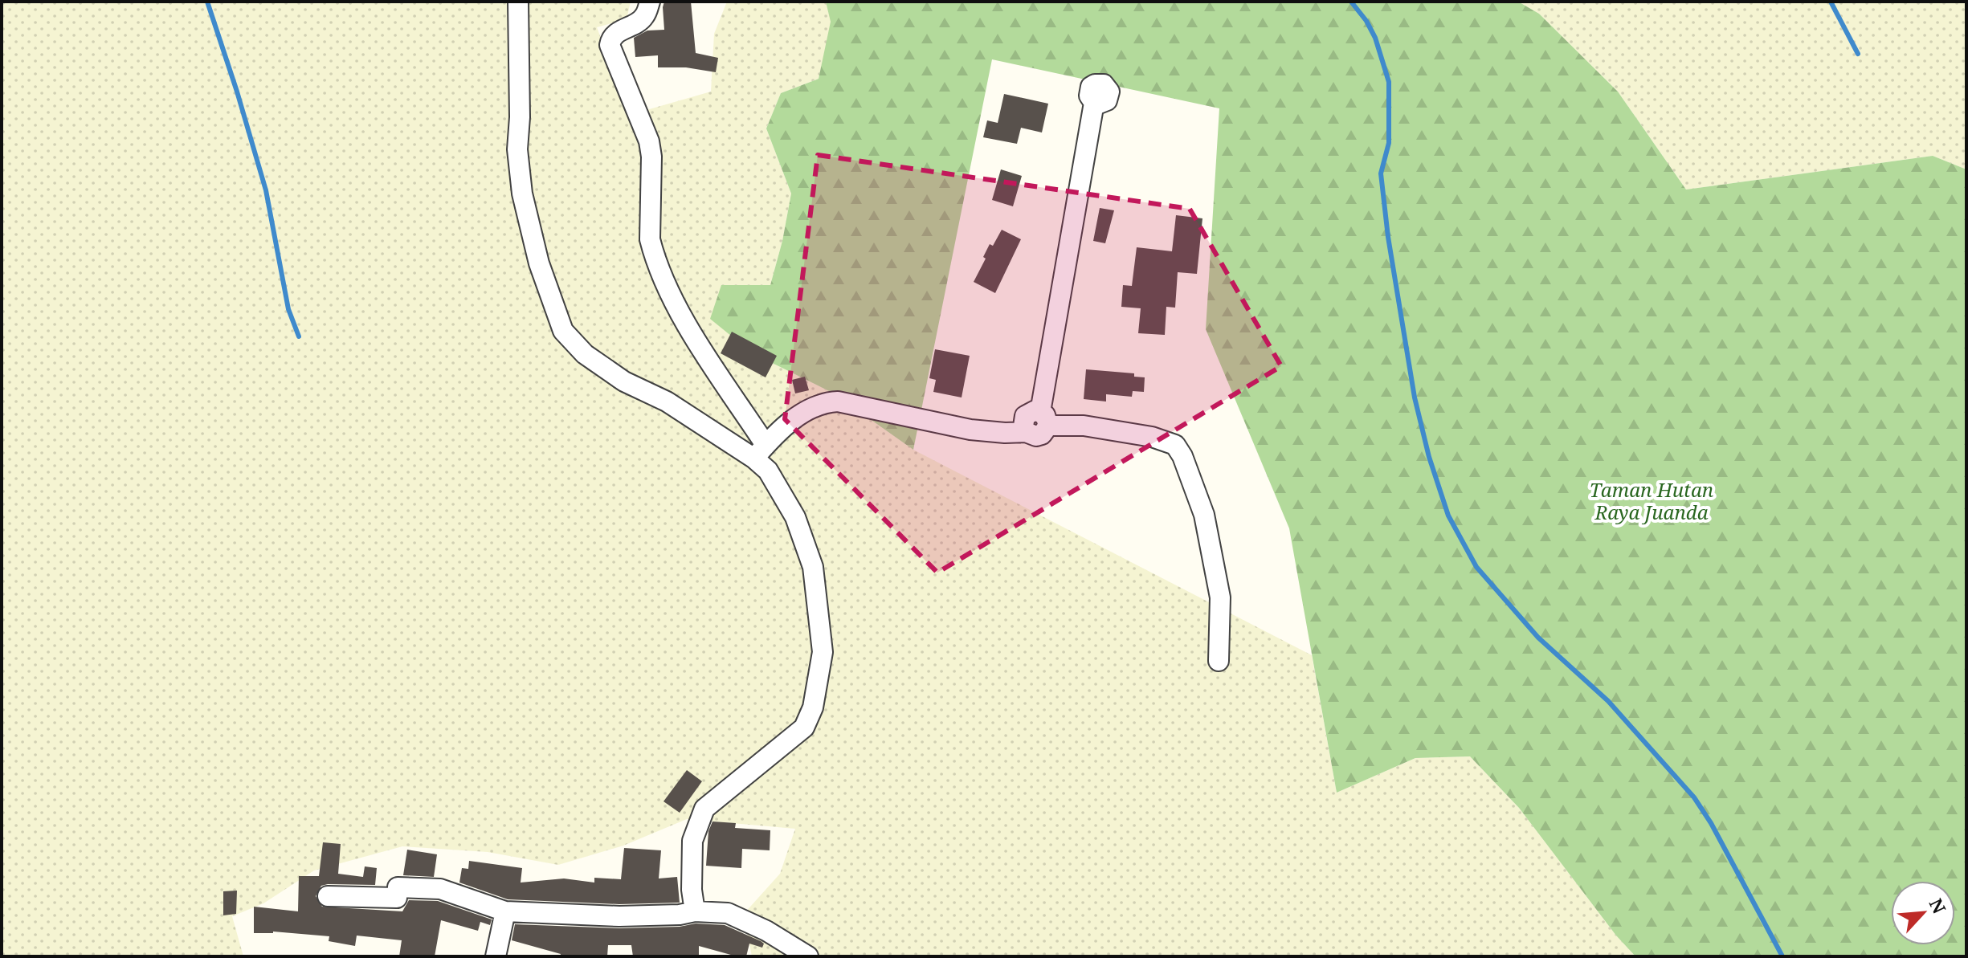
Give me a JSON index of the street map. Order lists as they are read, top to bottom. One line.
{"parks":["Taman Hutan Raya Juanda"],"north":"top right"}
